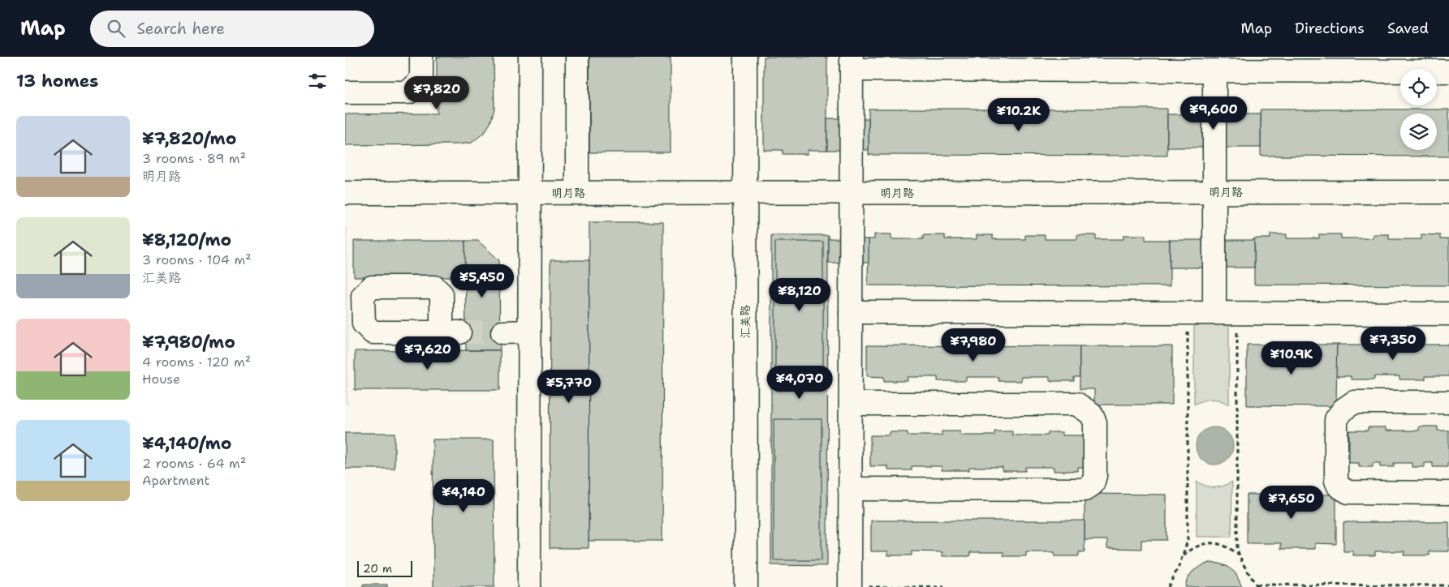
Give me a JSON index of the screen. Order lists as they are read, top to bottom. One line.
{"streets":{"street":["明月路","汇美路"]},"crossings":[["明月路","汇美路"]],"scale_bar":"20 m","page":{"header":"Map","search":"Search here","nav":["Map","Directions","Saved"],"heading":"13 homes","price":["¥7,820","¥9,600","¥10.2K","¥5,450","¥8,120","¥7,350","¥7,980","¥7,620","¥10.9K","¥4,070","¥5,770","¥4,140","¥7,650"],"list":[{"name":"¥7,820/mo","note":"3 rooms · 89 m² · 明月路"},{"name":"¥8,120/mo","note":"3 rooms · 104 m² · 汇美路"},{"name":"¥7,980/mo","note":"4 rooms · 120 m² · House"},{"name":"¥4,140/mo","note":"2 rooms · 64 m² · Apartment"}],"scale":"20 m"}}
